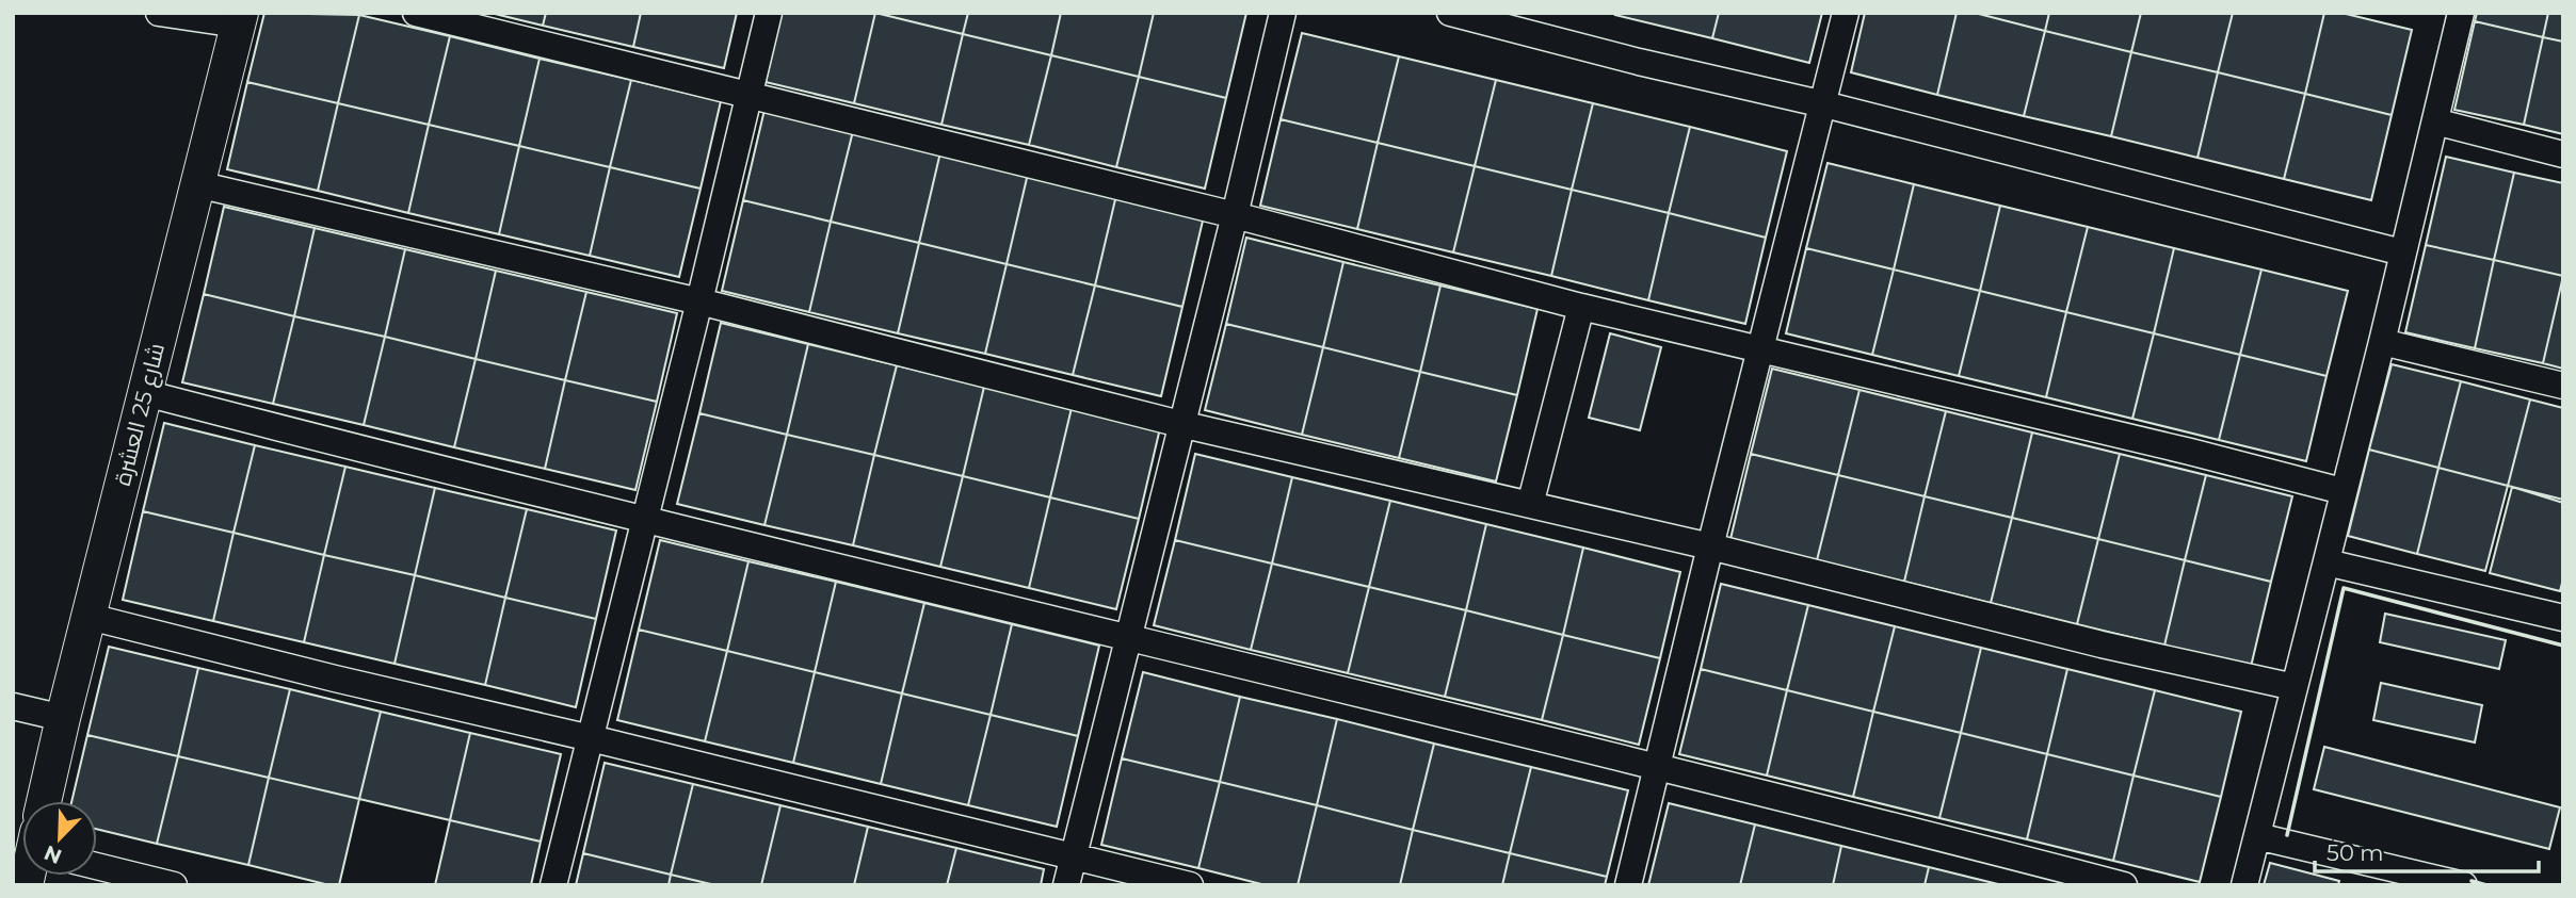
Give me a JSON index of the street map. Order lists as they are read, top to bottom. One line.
{"streets":{"street":["شارع 25 العشرة"]},"scale_bar":"50 m","north":"bottom left"}
